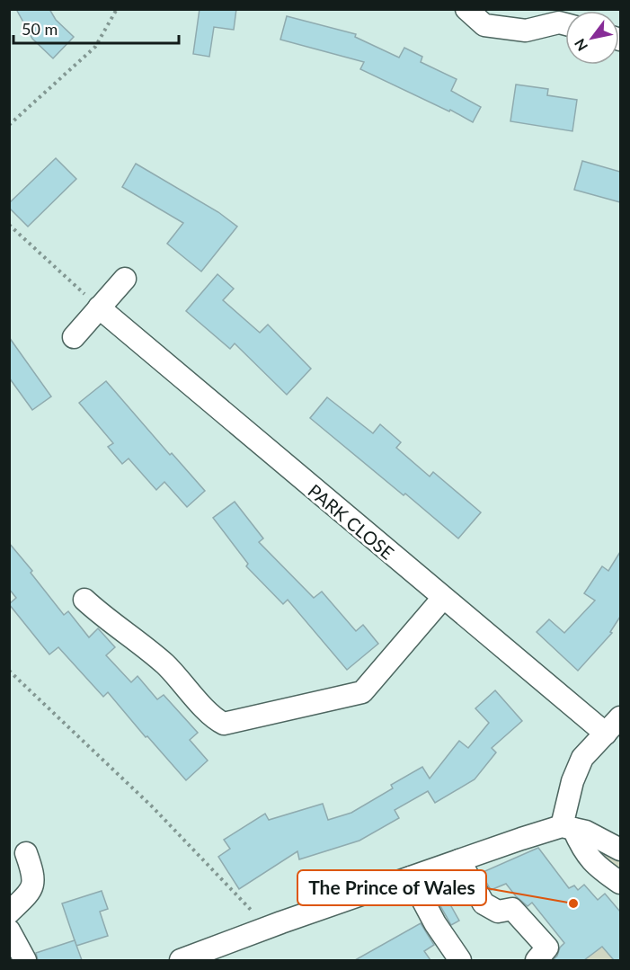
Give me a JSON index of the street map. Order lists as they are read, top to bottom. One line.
{"streets":{"street":["PARK CLOSE"]},"places":["The Prince of Wales"],"scale_bar":"50 m","north":"bottom left"}
